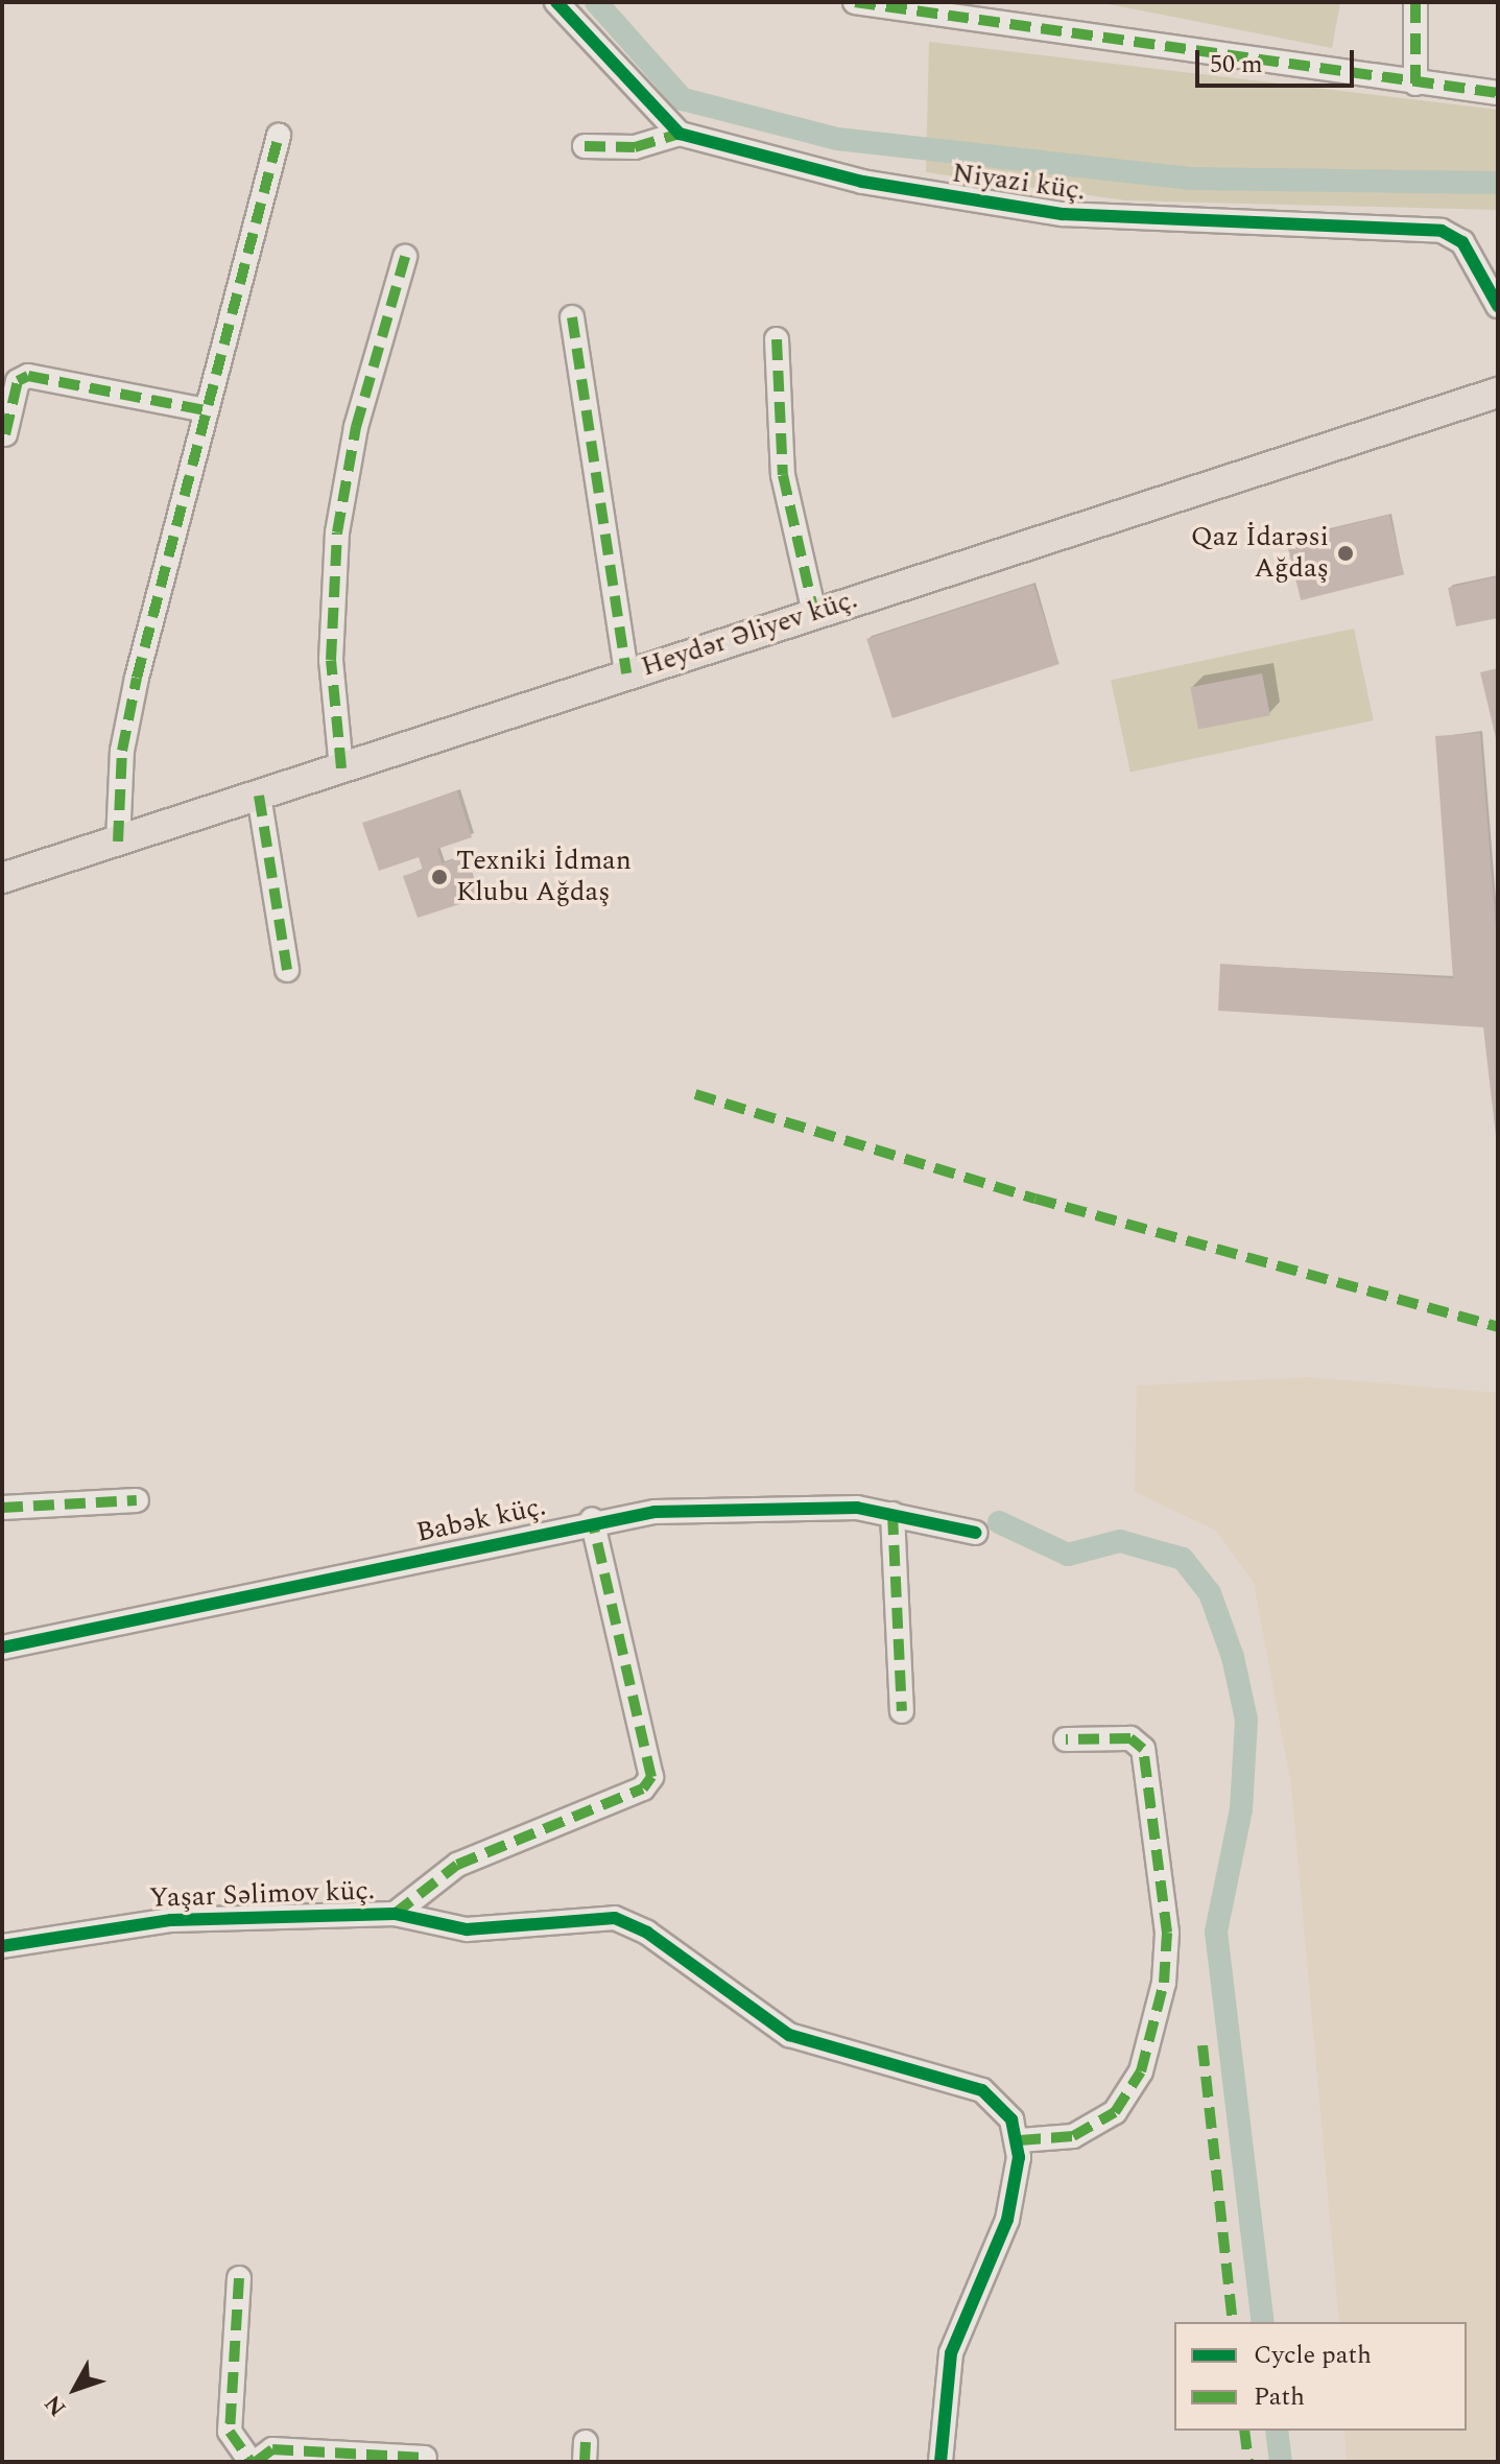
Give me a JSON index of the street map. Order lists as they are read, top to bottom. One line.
{"streets":{"main road":["Heydər Əliyev küç."],"street":["Niyazi küç.","Babək küç.","Yaşar Səlimov küç."]},"places":["Qaz İdarəsi Ağdaş","Texniki İdman Klubu Ağdaş"],"legend":["Cycle path","Path"],"scale_bar":"50 m","north":"bottom left"}
